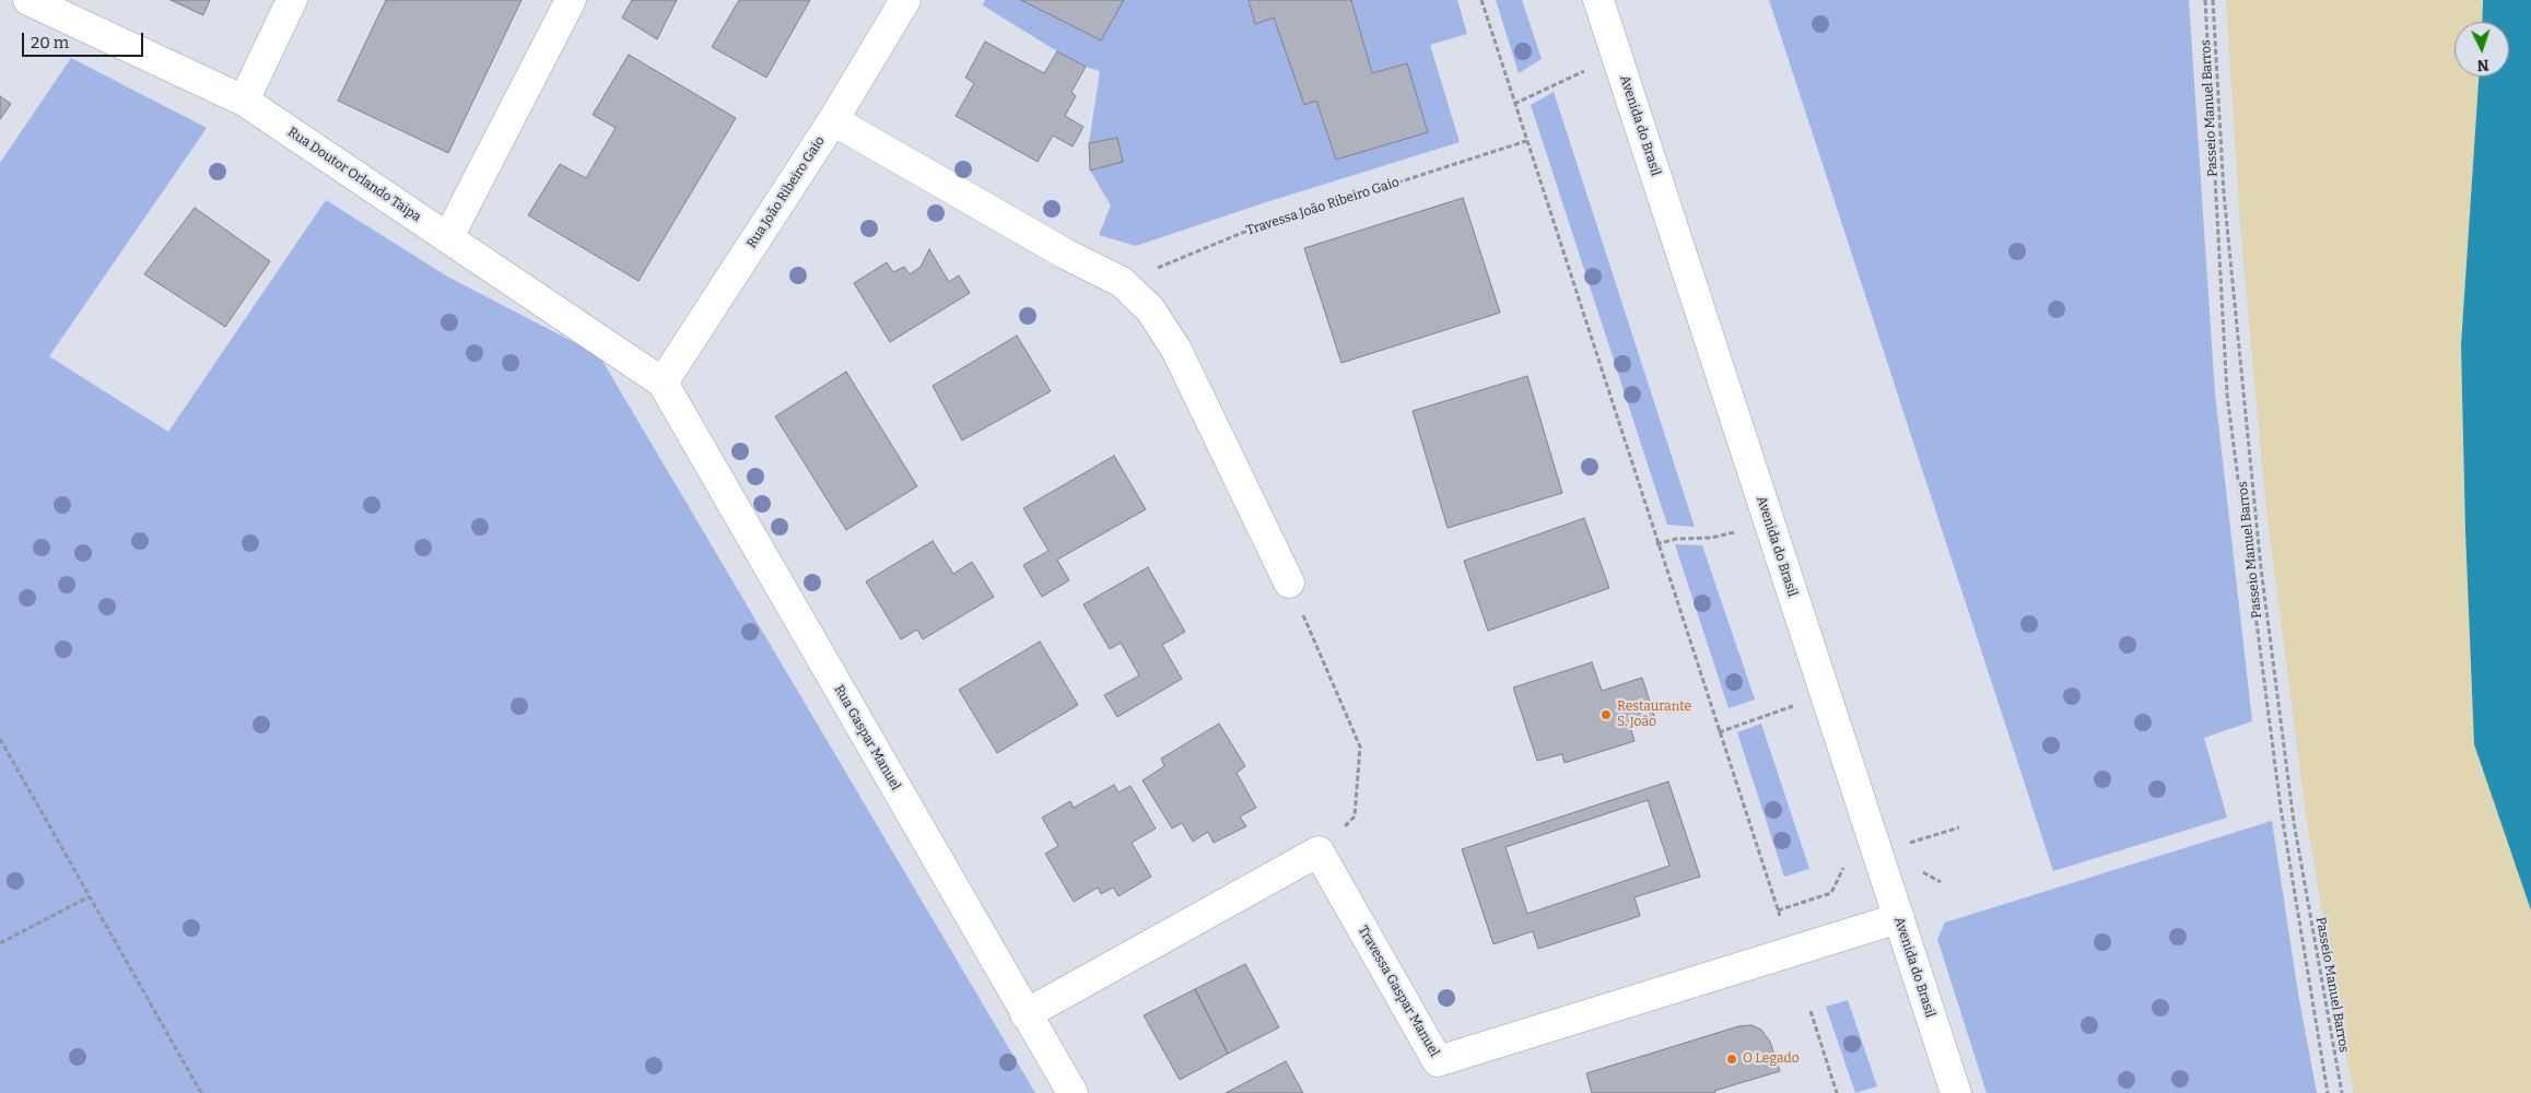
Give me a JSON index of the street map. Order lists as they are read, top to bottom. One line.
{"streets":{"street":["Avenida do Brasil","Rua Doutor Orlando Taipa","Rua João Ribeiro Gaio","Rua Gaspar Manuel","Travessa Gaspar Manuel"],"path":["Passeio Manuel Barros","Travessa João Ribeiro Gaio"]},"crossings":[["Avenida do Brasil","Travessa Gaspar Manuel"],["Rua Doutor Orlando Taipa","Rua João Ribeiro Gaio"],["Rua Doutor Orlando Taipa","Rua Gaspar Manuel"],["Rua João Ribeiro Gaio","Rua Gaspar Manuel"]],"places":["Restaurante S. João","O Legado"],"scale_bar":"20 m","north":"bottom"}
